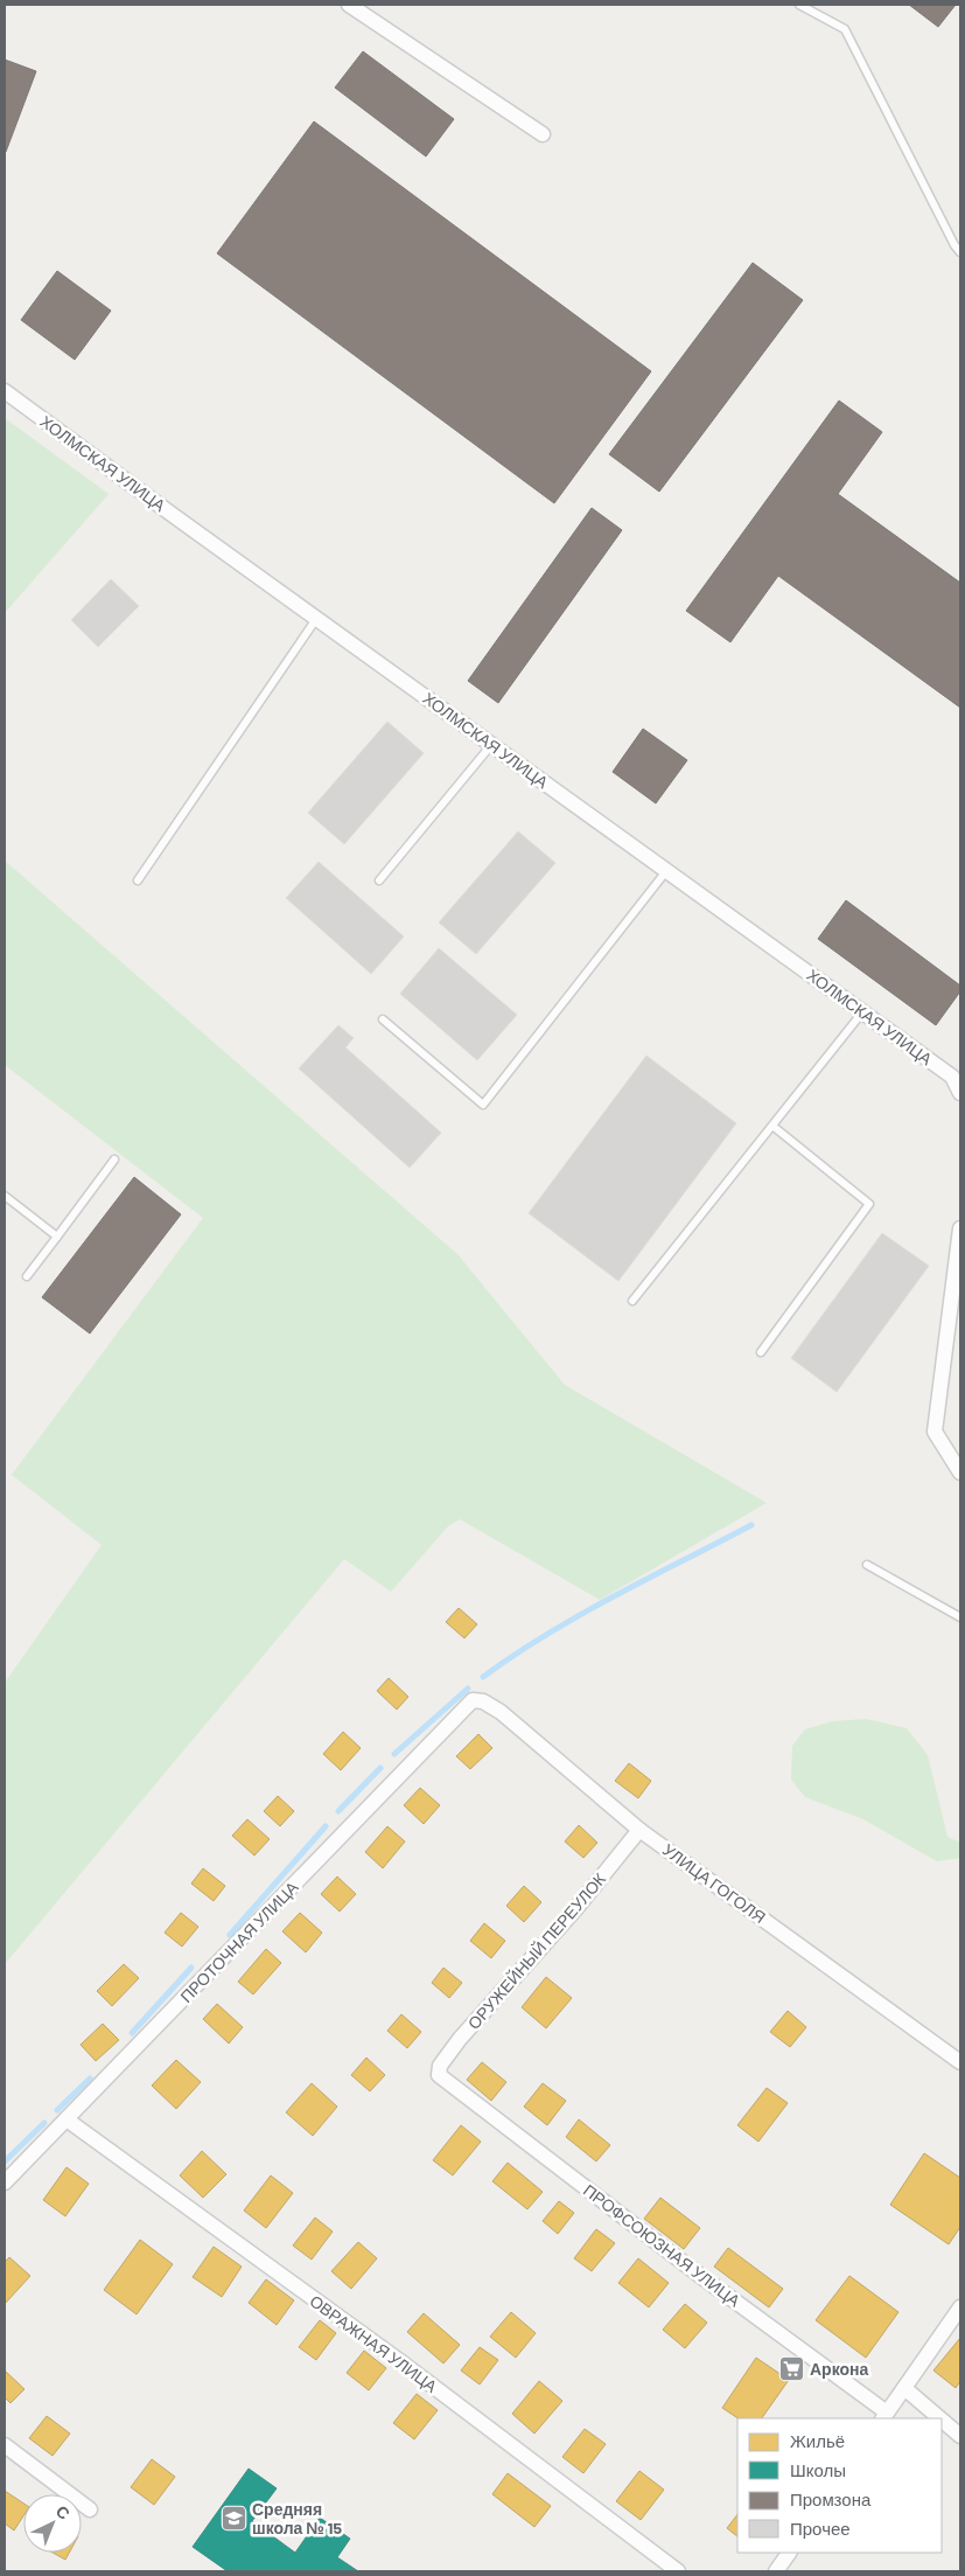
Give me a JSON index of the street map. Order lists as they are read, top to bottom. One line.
{"streets":{"street":["ХОЛМСКАЯ УЛИЦА","УЛИЦА ГОГОЛЯ","ПРОТОЧНАЯ УЛИЦА","ОРУЖЕЙНЫЙ ПЕРЕУЛОК","ПРОФСОЮЗНАЯ УЛИЦА","ОВРАЖНАЯ УЛИЦА"]},"crossings":[["УЛИЦА ГОГОЛЯ","ПРОТОЧНАЯ УЛИЦА"],["УЛИЦА ГОГОЛЯ","ОРУЖЕЙНЫЙ ПЕРЕУЛОК"],["ПРОТОЧНАЯ УЛИЦА","ОВРАЖНАЯ УЛИЦА"],["ОРУЖЕЙНЫЙ ПЕРЕУЛОК","ПРОФСОЮЗНАЯ УЛИЦА"]],"places":{"supermarket":["Аркона"],"school or university":["Средняя школа № 15"]},"legend":["Жильё","Школы","Промзона","Прочее"],"north":"top right"}
